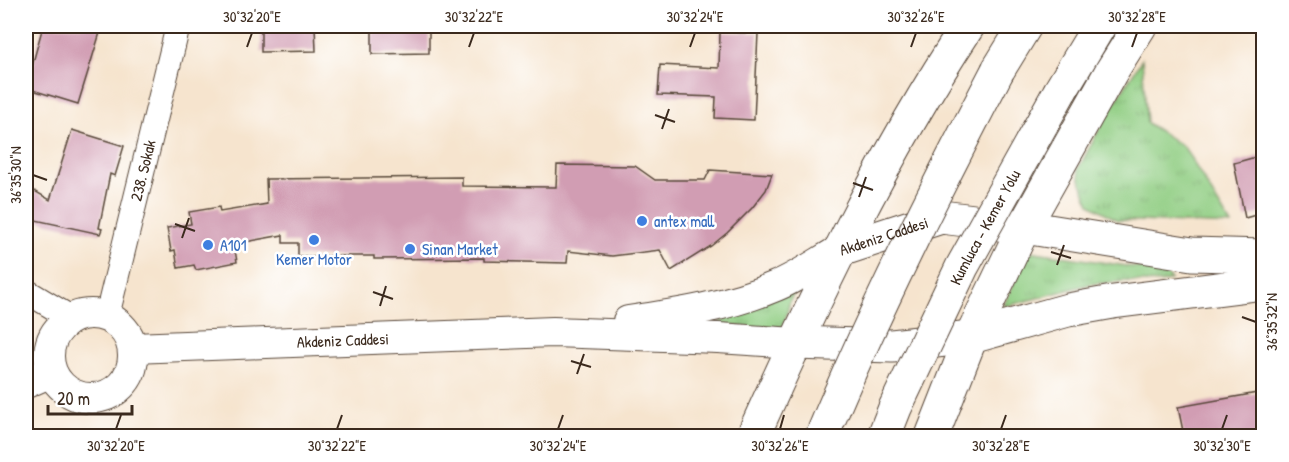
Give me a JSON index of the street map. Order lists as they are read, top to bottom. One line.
{"streets":{"main road":["Kumluca - Kemer Yolu","Akdeniz Caddesi"],"street":["238. Sokak"]},"crossings":[["238. Sokak","Akdeniz Caddesi"],["Kumluca - Kemer Yolu","Akdeniz Caddesi"]],"places":["antex mall","Kemer Motor","A101","Sinan Market"],"scale_bar":"20 m","coordinates":["30°32'20\"E","30°32'22\"E","30°32'24\"E","30°32'26\"E","30°32'28\"E","36°35'30\"N","36°35'32\"N","30°32'30\"E"]}
